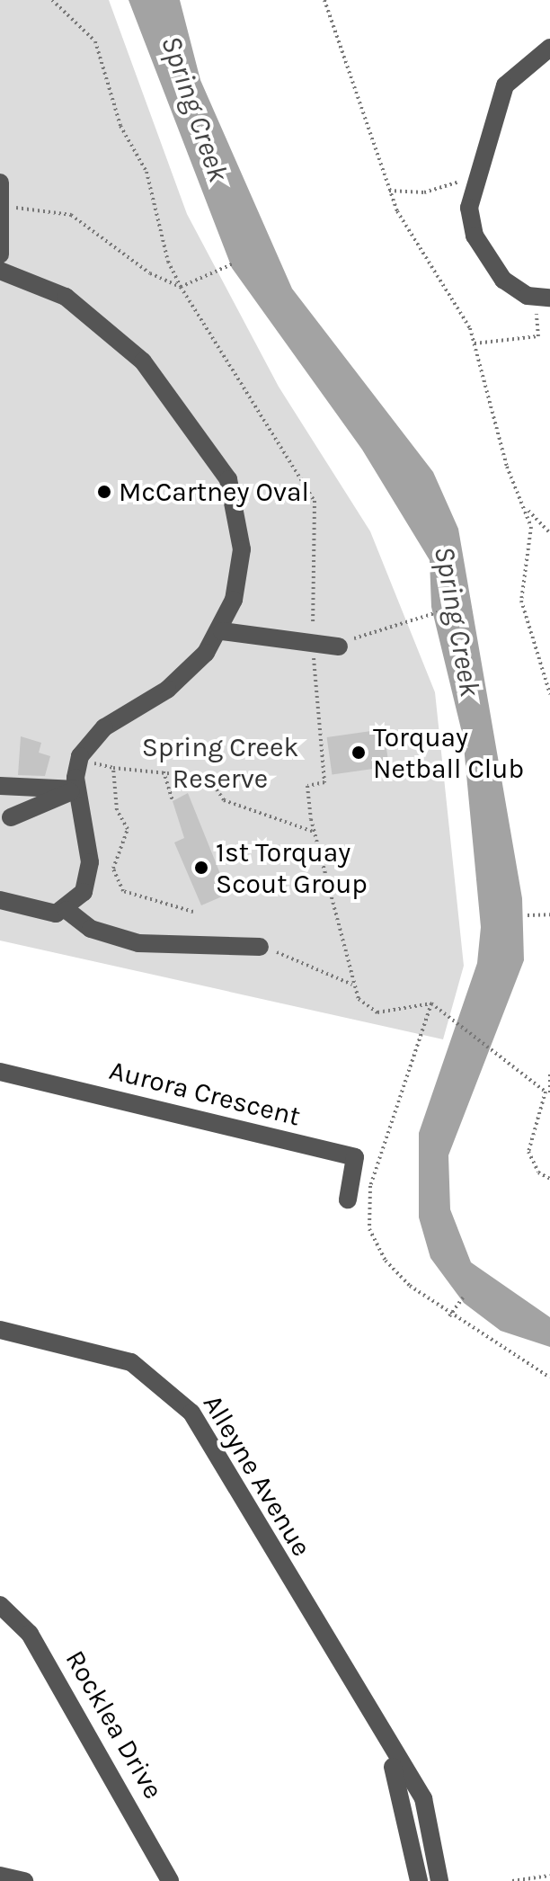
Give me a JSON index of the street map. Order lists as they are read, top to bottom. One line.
{"streets":{"street":["Aurora Crescent","Alleyne Avenue","Rocklea Drive"]},"water":["Spring Creek"],"parks":["Spring Creek Reserve"],"places":["McCartney Oval","Torquay Netball Club","1st Torquay Scout Group"]}
